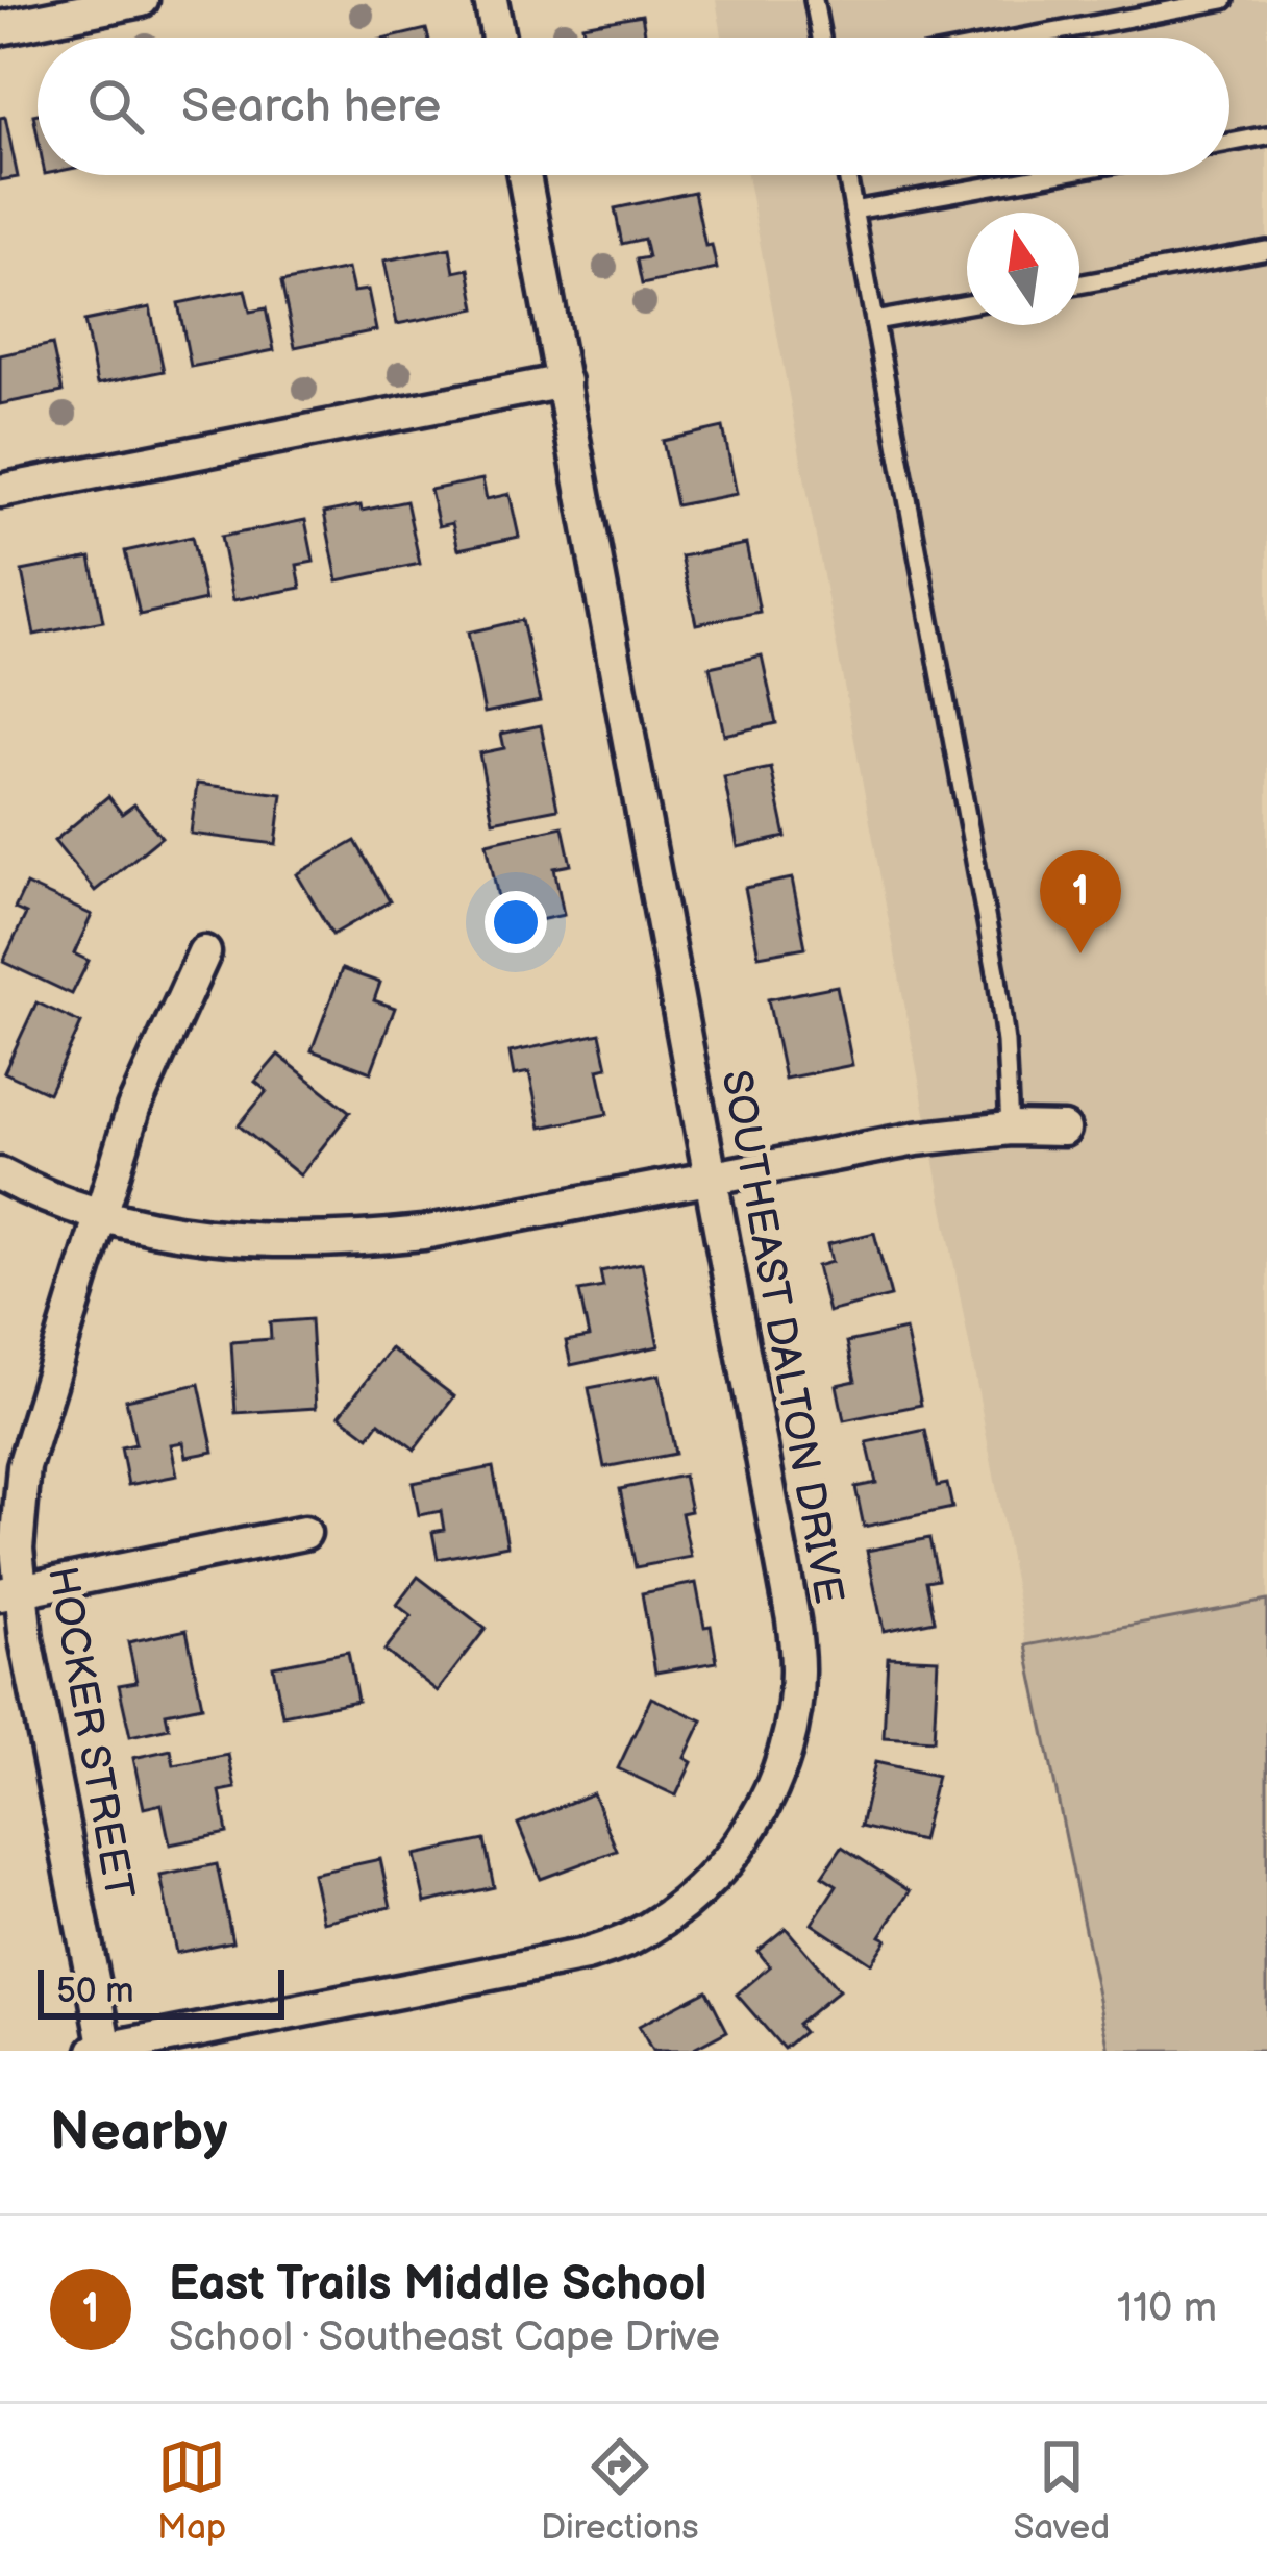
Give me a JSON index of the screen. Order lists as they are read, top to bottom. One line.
{"streets":{"street":["SOUTHEAST DALTON DRIVE","HOCKER STREET"]},"crossings":[["SOUTHEAST DALTON DRIVE","HOCKER STREET"]],"scale_bar":"50 m","north":"top","page":{"search":"Search here","pins":"1","scale":"50 m","heading":"Nearby","list":[{"mark":"1","name":"East Trails Middle School","note":"School · Southeast Cape Drive","value":"110 m"}],"nav":["Map","Directions","Saved"]}}
